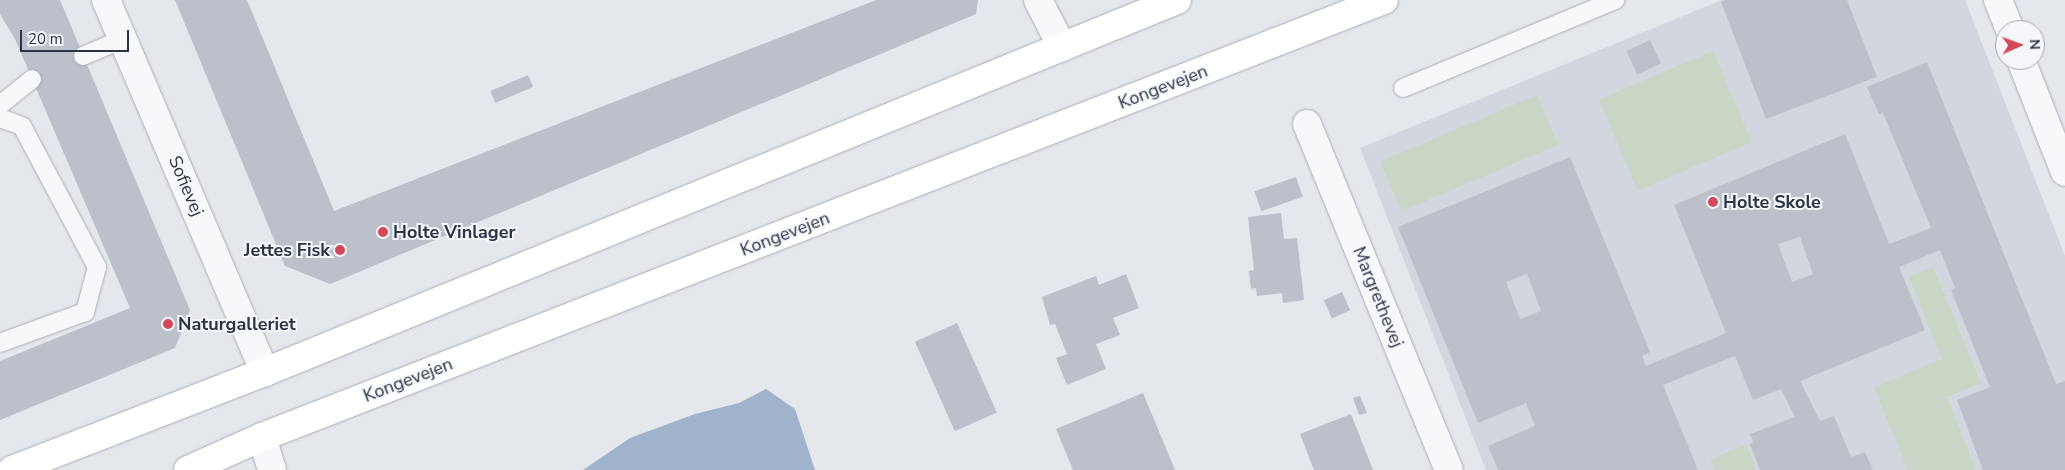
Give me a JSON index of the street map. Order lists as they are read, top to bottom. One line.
{"streets":{"main road":["Kongevejen"],"street":["Sofievej","Margrethevej"]},"places":["Holte Skole","Holte Vinlager","Jettes Fisk","Naturgalleriet"],"scale_bar":"20 m","north":"right"}
